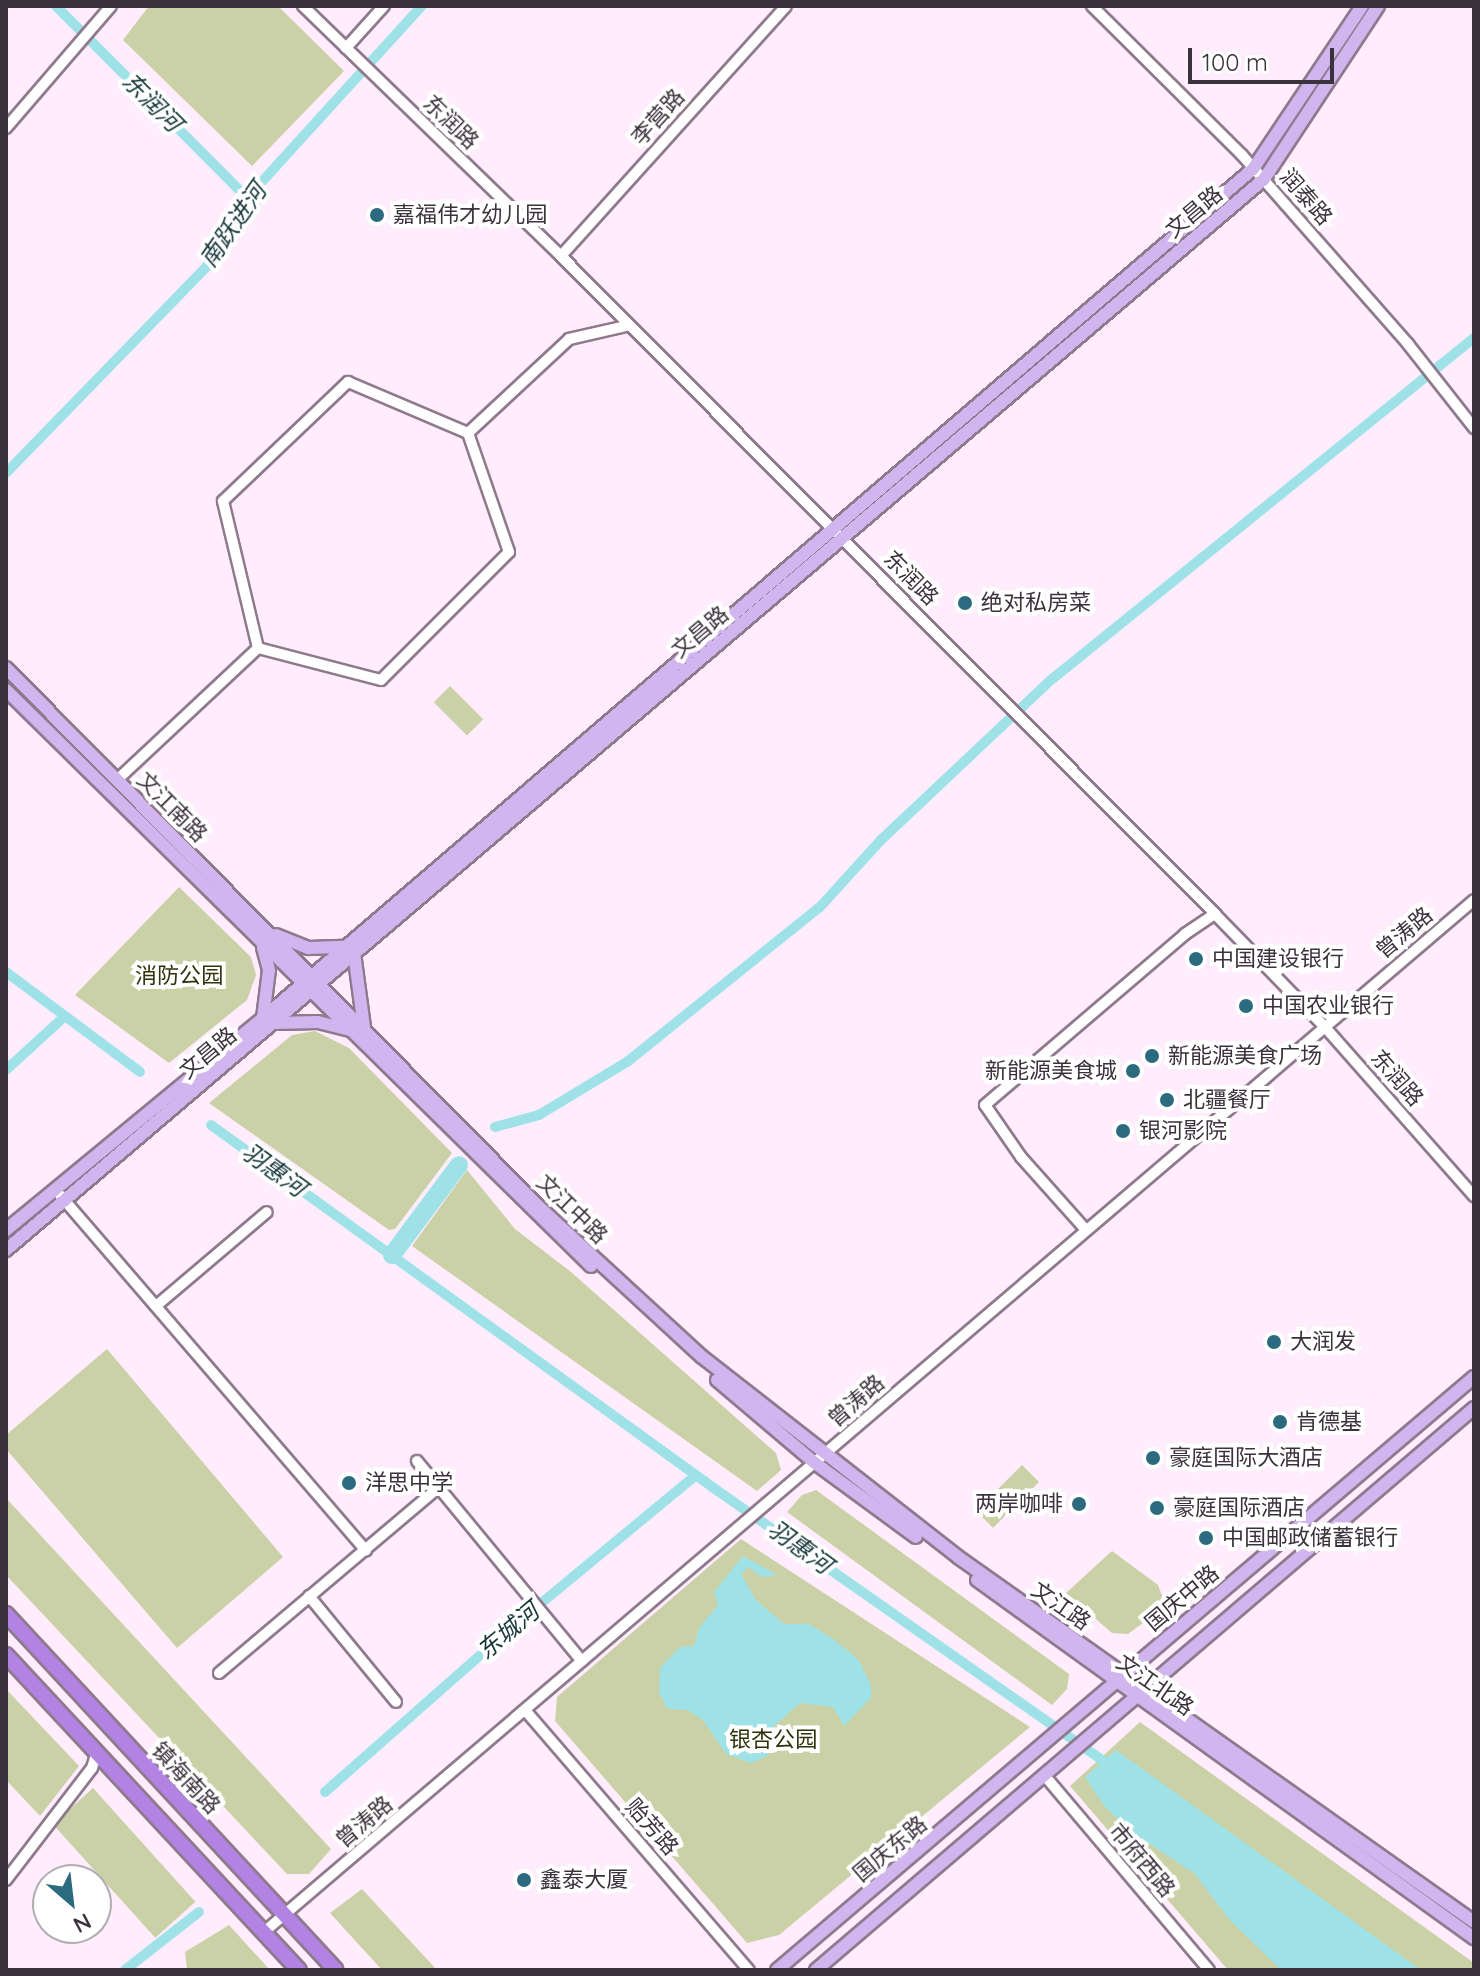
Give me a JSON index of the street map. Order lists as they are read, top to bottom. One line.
{"streets":{"highway":["镇海南路"],"main road":["文昌路","文江南路","文江中路","国庆中路","文江路","文江北路","国庆东路"],"street":["李营路","东润路","润泰路","曾涛路","贻芳路","市府西路"]},"crossings":[["李营路","东润路"],["东润路","文昌路"],["东润路","曾涛路"],["润泰路","文昌路"],["文昌路","文江南路"],["文昌路","文江中路"],["文江南路","文江中路"],["曾涛路","文江中路"],["曾涛路","文江路"],["曾涛路","镇海南路"],["曾涛路","贻芳路"],["文江中路","文江路"],["国庆中路","文江路"],["国庆中路","国庆东路"],["文江路","文江北路"],["文江路","国庆东路"],["文江北路","国庆东路"],["国庆东路","市府西路"]],"water":["东润河","南跃进河","羽惠河","东城河"],"parks":["消防公园","银杏公园"],"places":["嘉福伟才幼儿园","绝对私房菜","中国建设银行","中国农业银行","新能源美食广场","新能源美食城","北疆餐厅","银河影院","大润发","肯德基","豪庭国际大酒店","洋思中学","两岸咖啡","豪庭国际酒店","中国邮政储蓄银行","鑫泰大厦"],"scale_bar":"100 m","north":"bottom right"}
